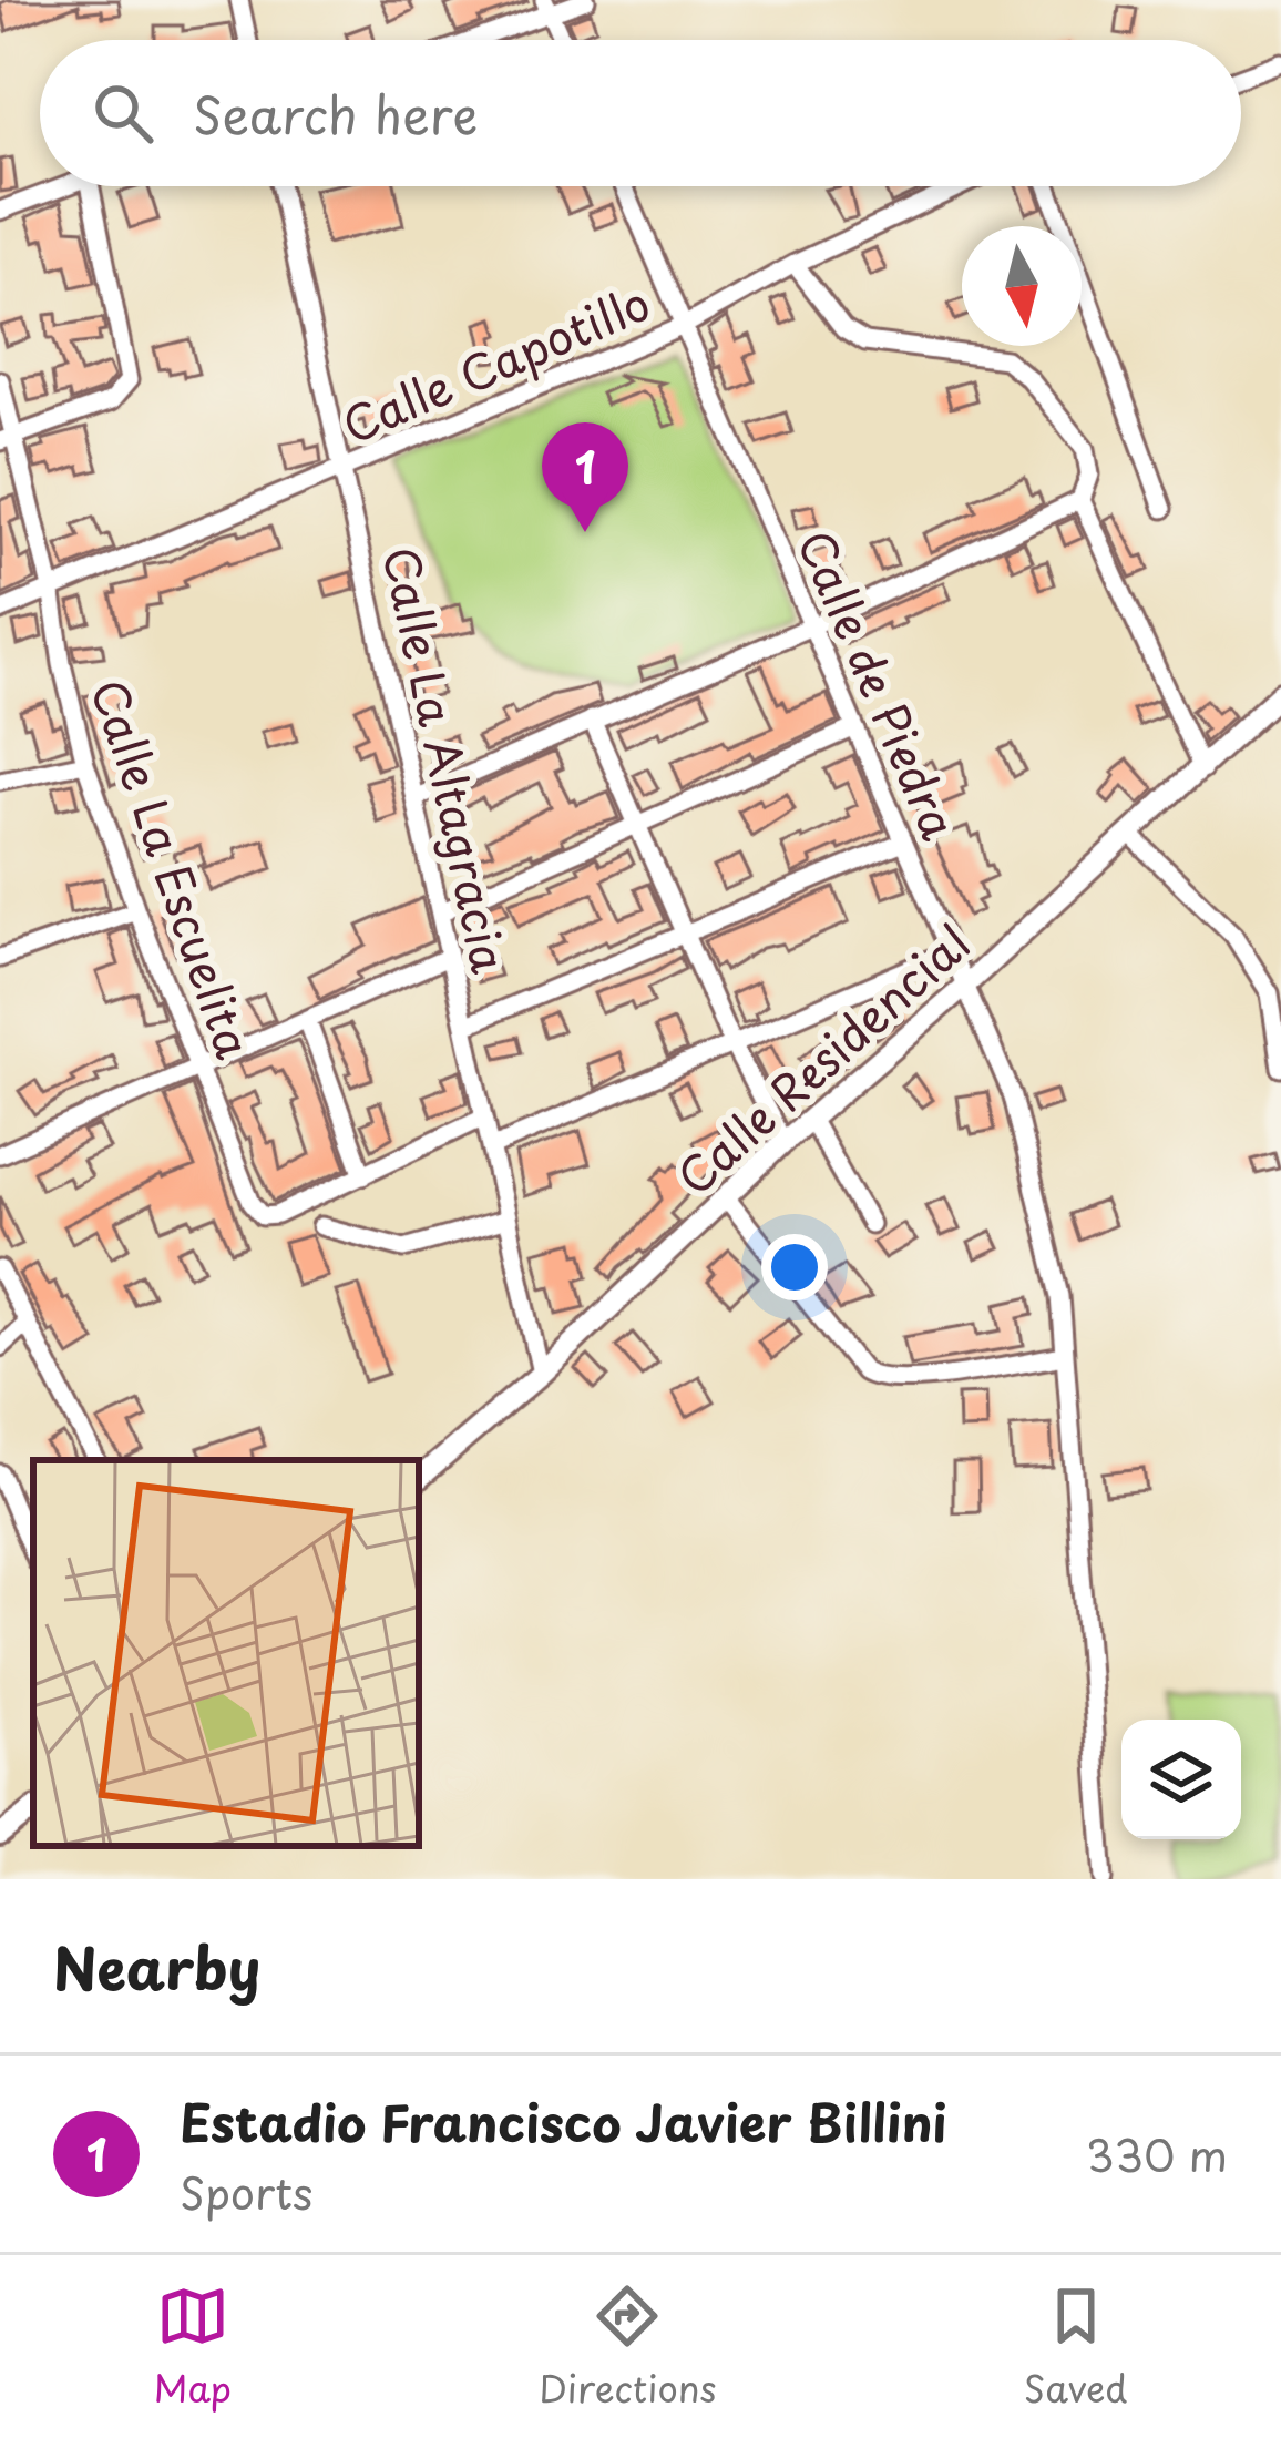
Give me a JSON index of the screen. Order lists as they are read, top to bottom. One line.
{"streets":{"main road":["Calle Residencial"],"street":["Calle Capotillo","Calle de Piedra","Calle La Altagracia","Calle La Escuelita"]},"crossings":[["Calle Capotillo","Calle de Piedra"],["Calle Capotillo","Calle La Altagracia"],["Calle Capotillo","Calle La Escuelita"],["Calle de Piedra","Calle Residencial"],["Calle La Altagracia","Calle Residencial"]],"north":"bottom","page":{"search":"Search here","pins":"1","heading":"Nearby","list":[{"mark":"1","name":"Estadio Francisco Javier Billini","note":"Sports","value":"330 m"}],"nav":["Map","Directions","Saved"]}}
